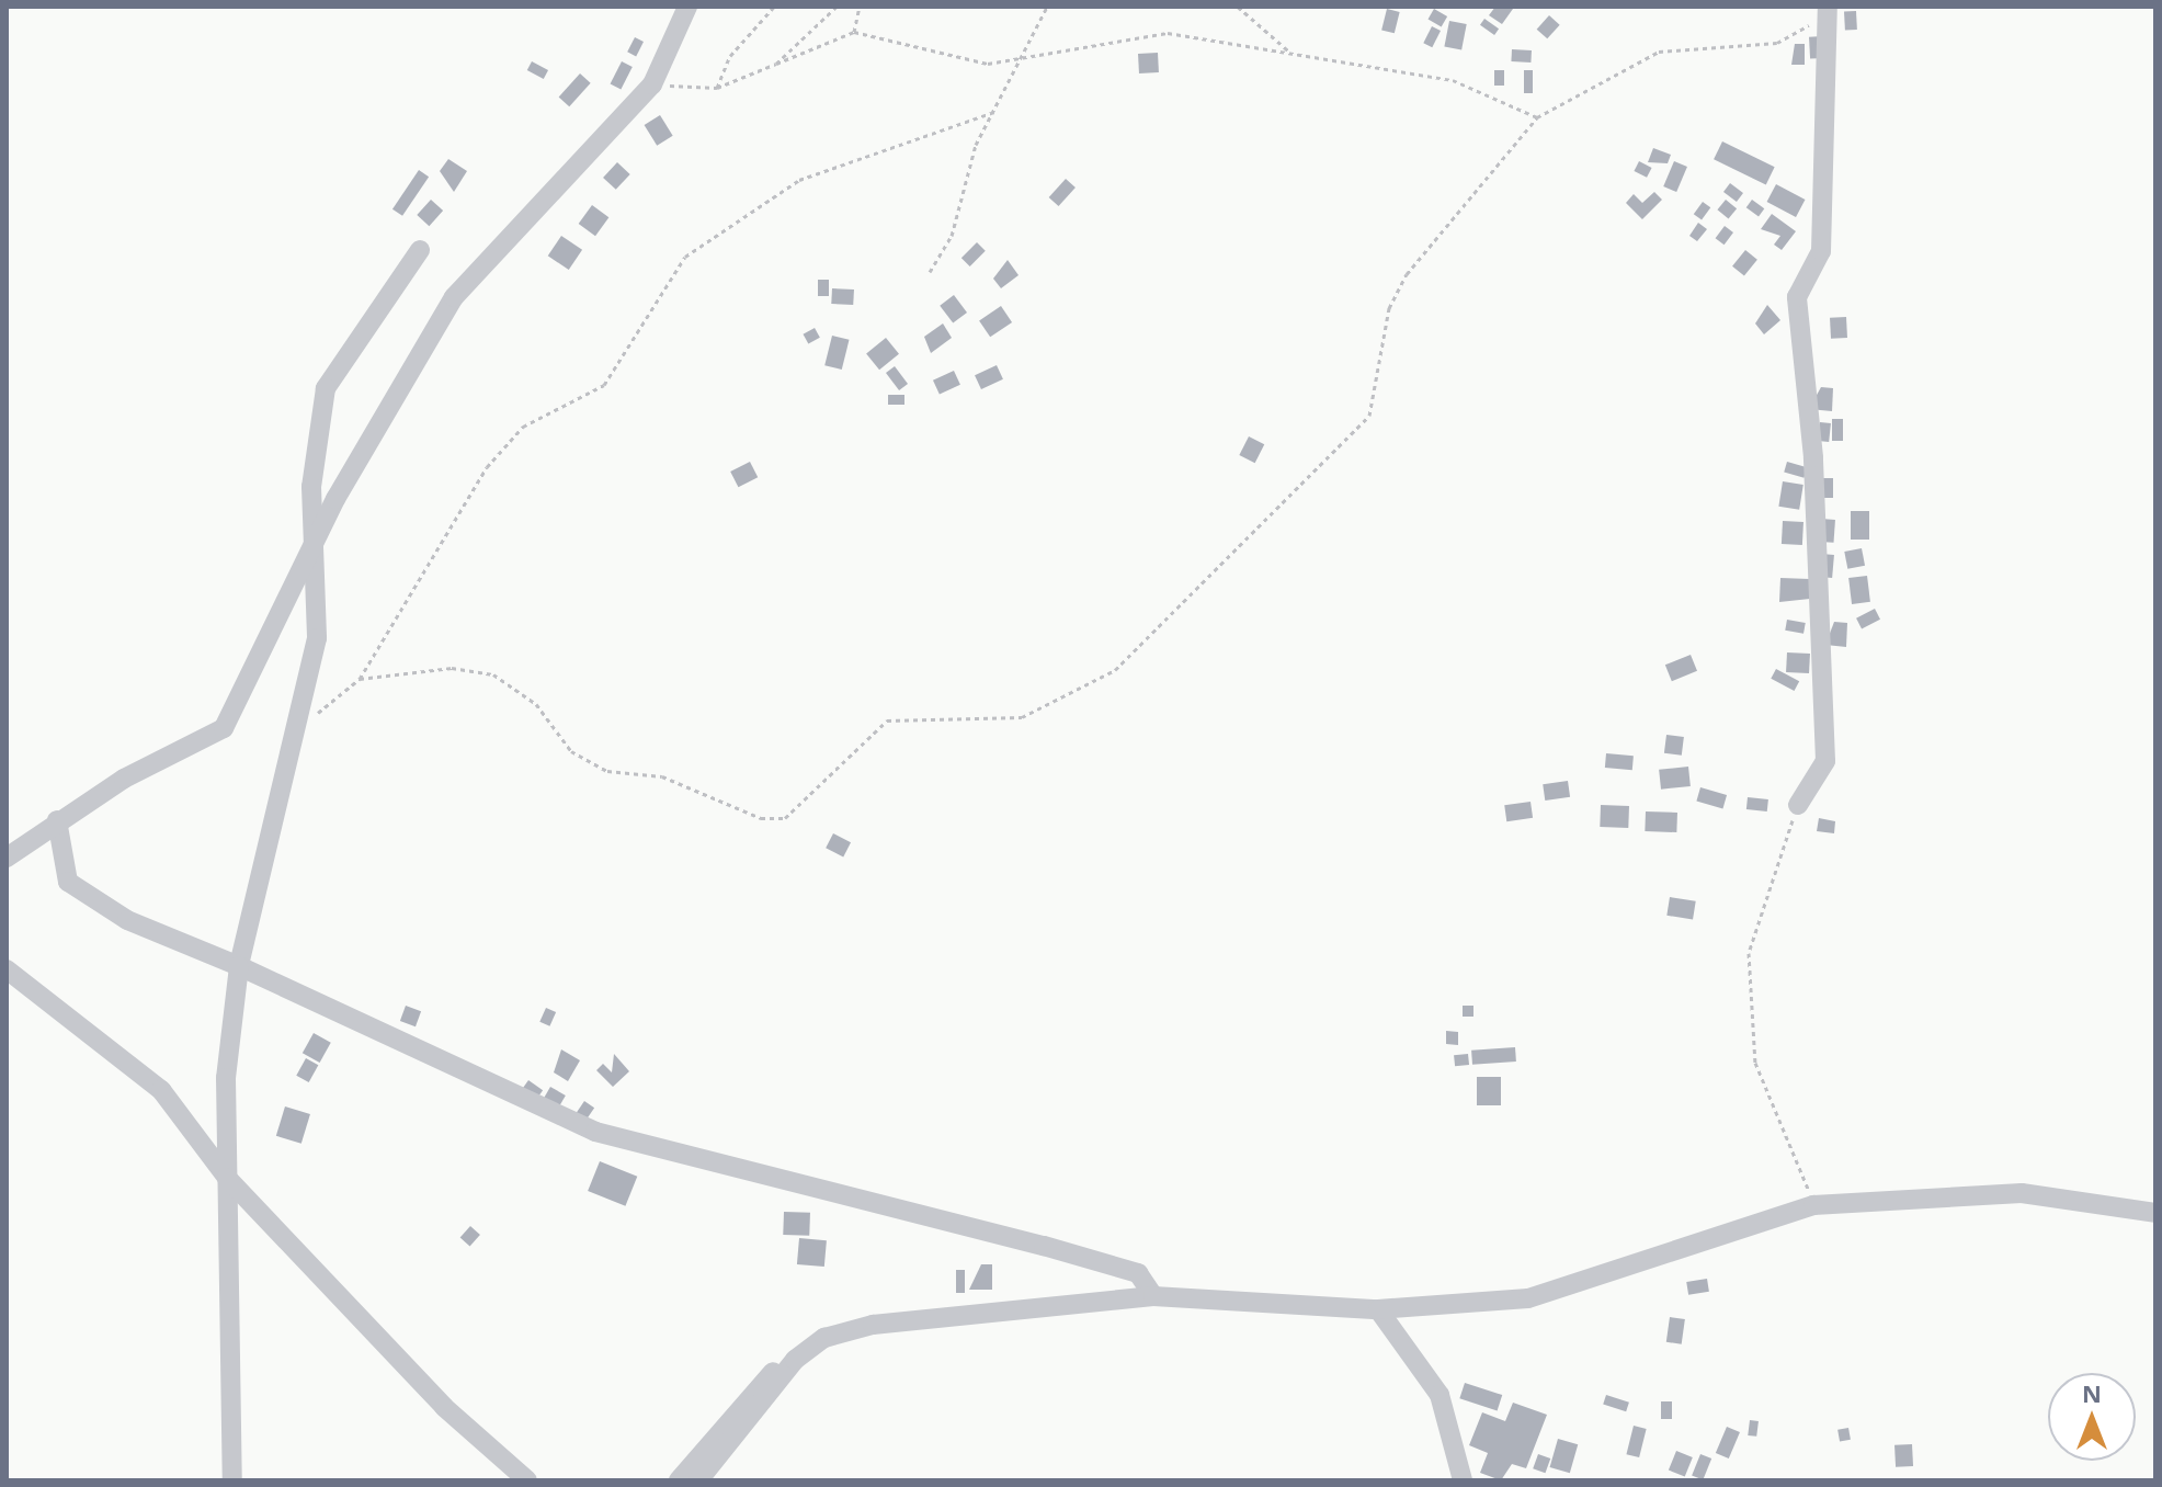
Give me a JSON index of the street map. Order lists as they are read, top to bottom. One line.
{"north":"top"}
